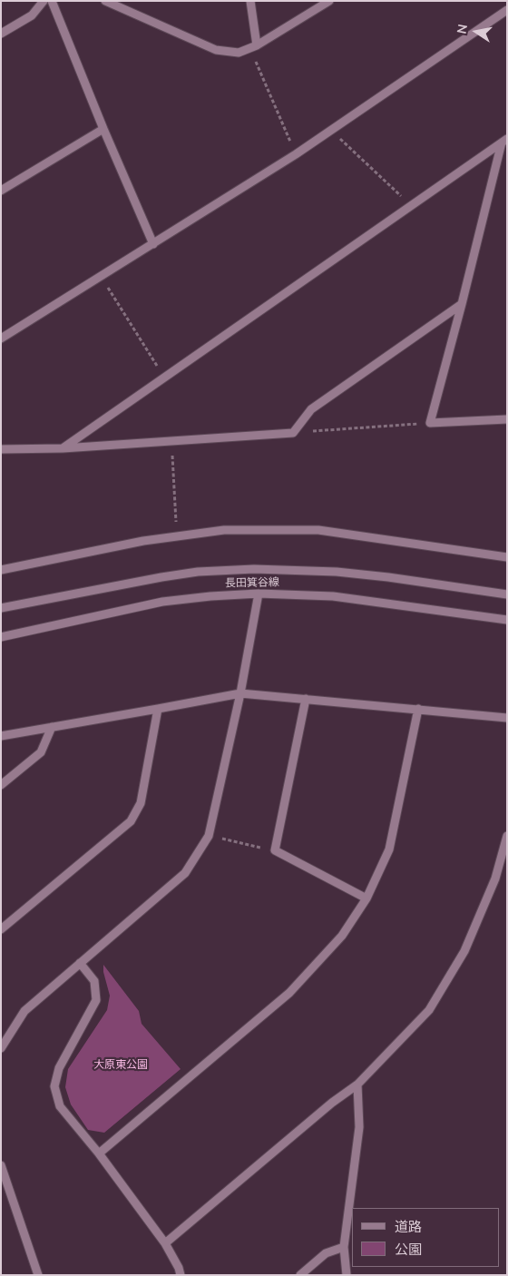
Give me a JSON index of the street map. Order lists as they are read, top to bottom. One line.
{"streets":{"street":["長田箕谷線"]},"parks":["大原東公園"],"legend":["道路","公園"],"north":"left"}
